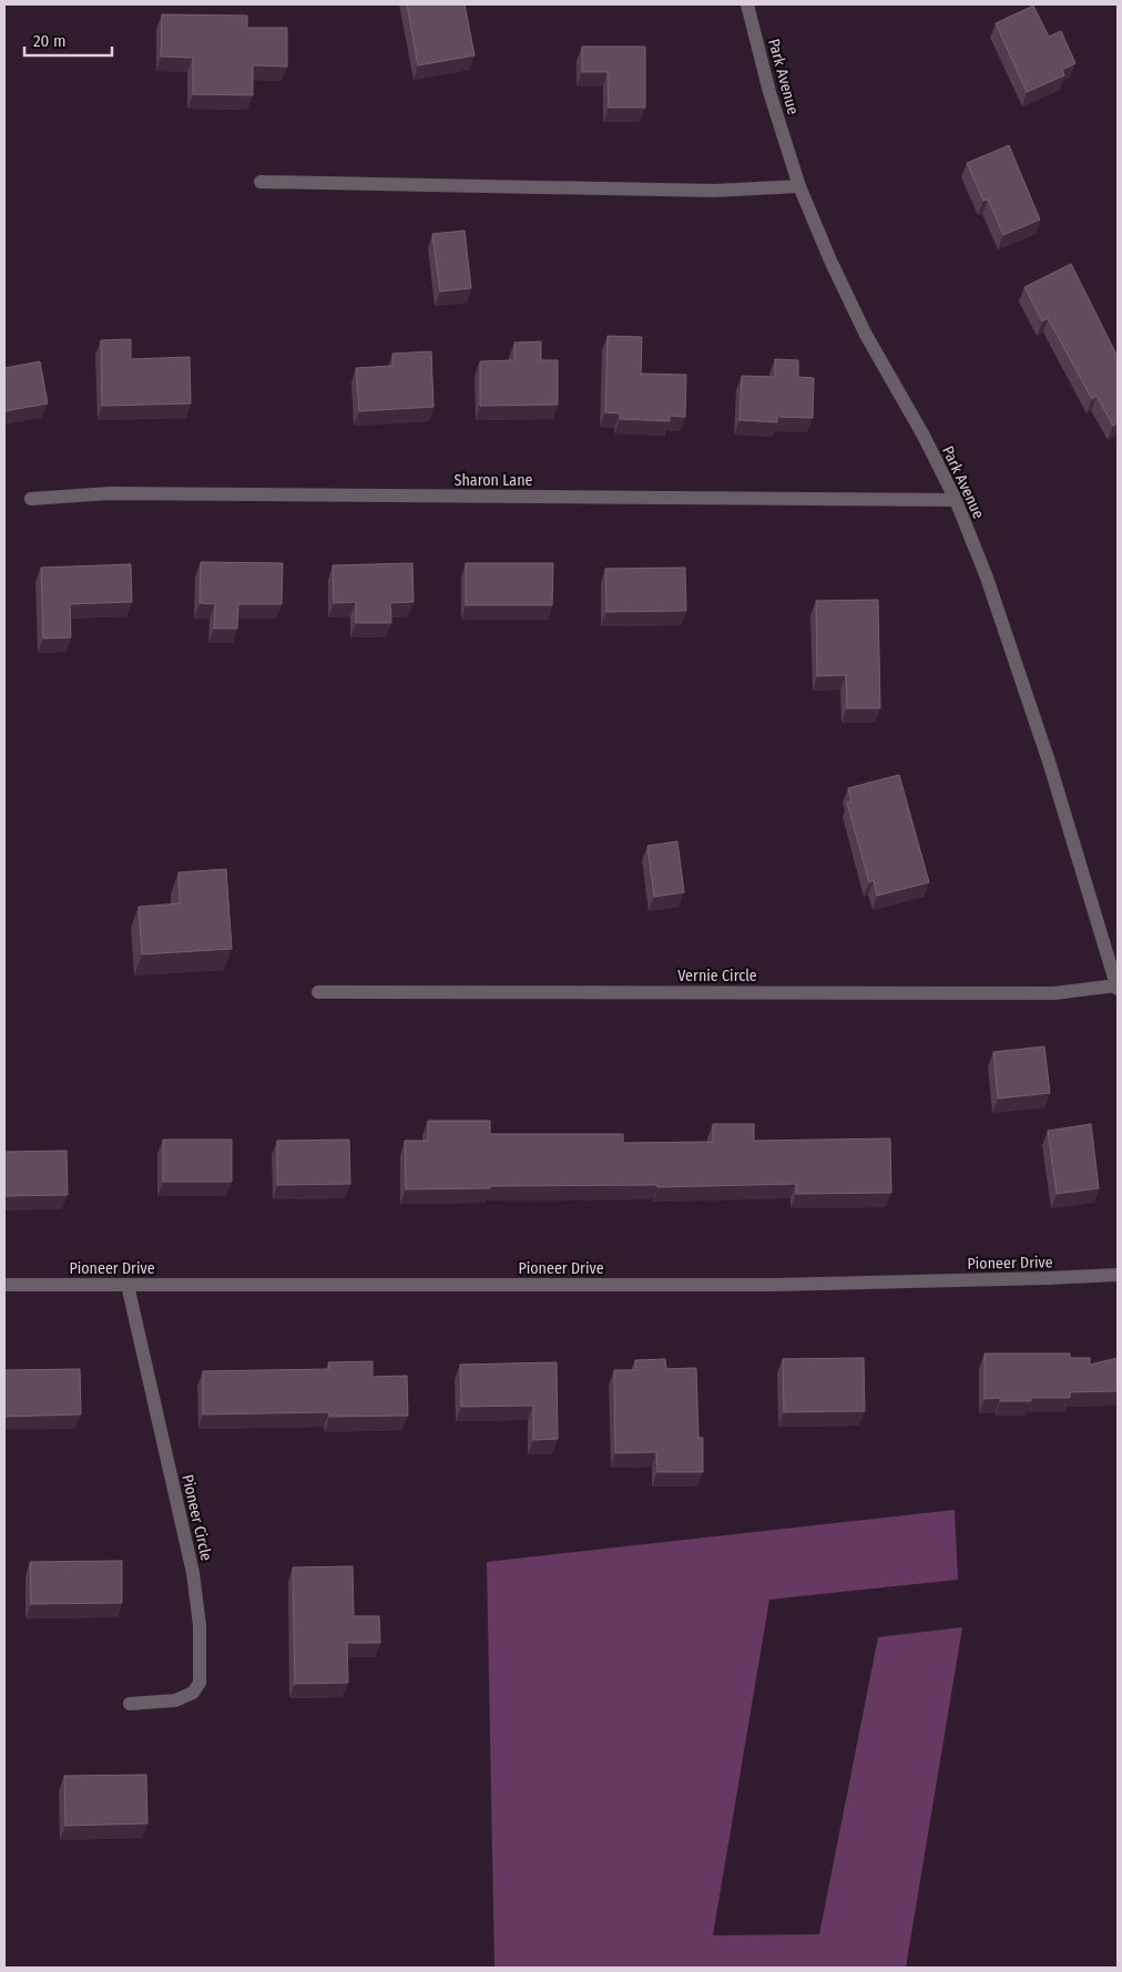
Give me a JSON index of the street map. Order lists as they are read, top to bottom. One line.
{"streets":{"street":["Park Avenue","Sharon Lane","Vernie Circle","Pioneer Drive","Pioneer Circle"]},"crossings":[["Park Avenue","Sharon Lane"],["Park Avenue","Vernie Circle"],["Pioneer Drive","Pioneer Circle"]],"scale_bar":"20 m"}
